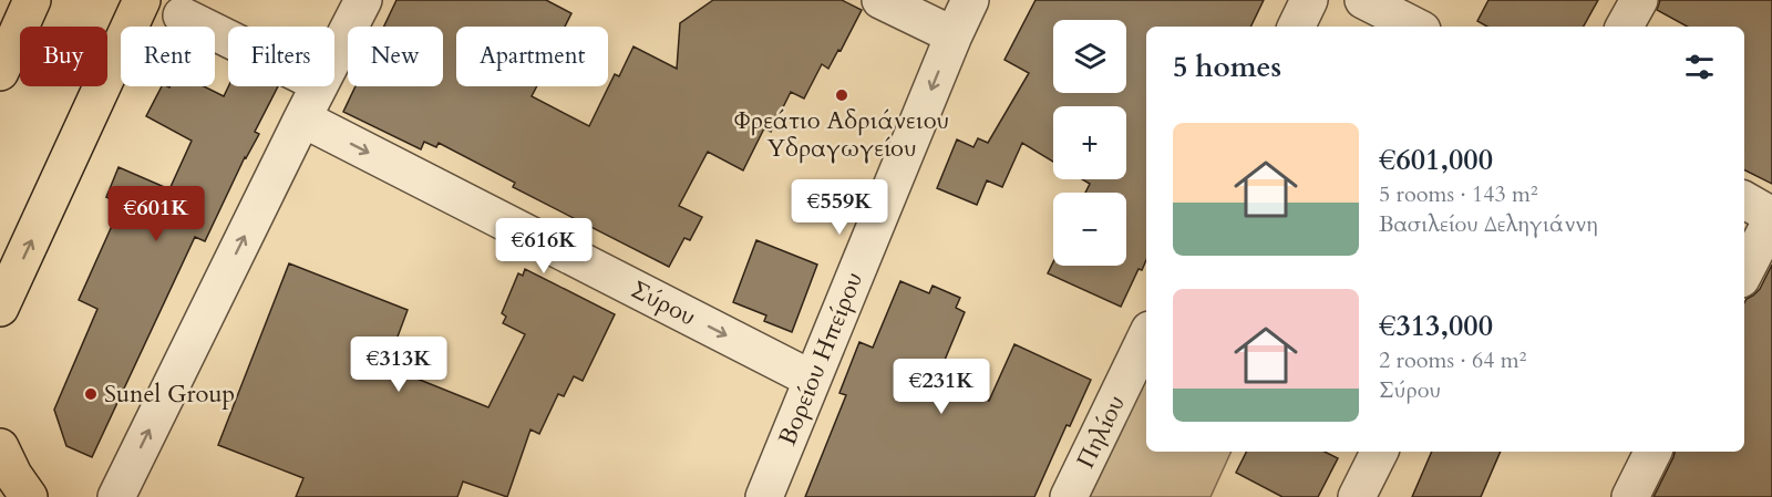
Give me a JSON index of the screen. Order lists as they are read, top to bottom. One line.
{"streets":{"street":["Σύρου","Βορείου Ηπείρου","Πηλίου"]},"crossings":[["Σύρου","Βορείου Ηπείρου"]],"one_way":["Σύρου","Βορείου Ηπείρου"],"places":["Φρεάτιο Αδριάνειου Υδραγωγείου","Sunel Group"],"page":{"map_buttons":["+","−"],"chip":["Buy","Rent","Filters","New","Apartment"],"heading":"5 homes","list":[{"name":"€601,000","note":"5 rooms · 143 m² · Βασιλείου Δεληγιάννη"},{"name":"€313,000","note":"2 rooms · 64 m² · Σύρου"}],"price":["€559K","€601K","€616K","€313K","€231K"]}}
